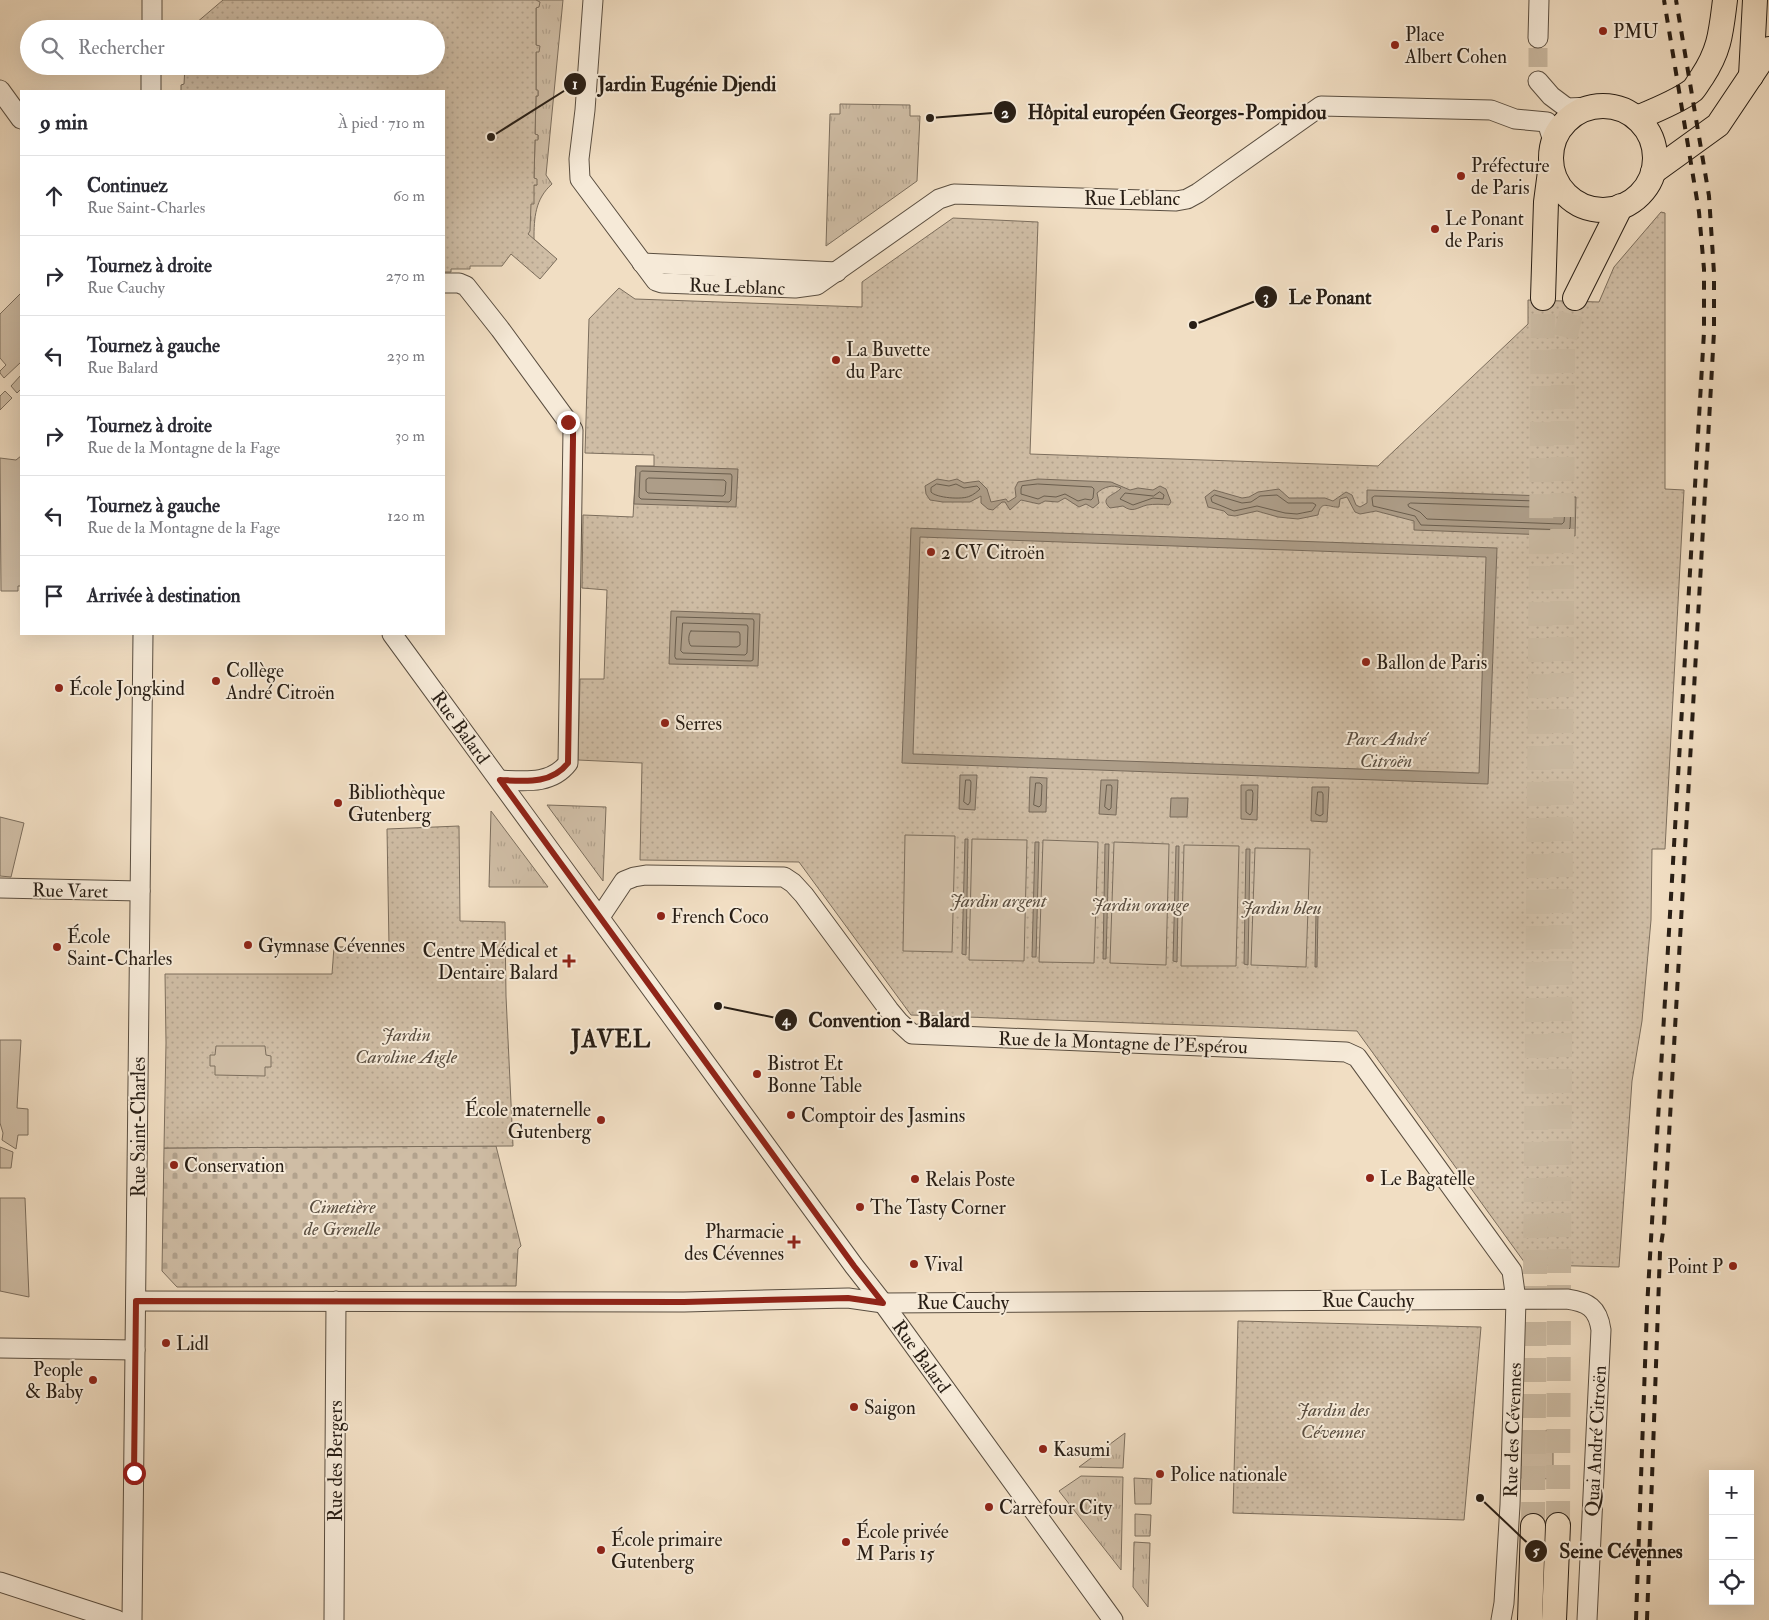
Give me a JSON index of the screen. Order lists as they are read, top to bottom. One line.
{"streets":{"main road":["Quai André Citroën"],"street":["Rue Leblanc","Rue Balard","Rue Varet","Rue de la Montagne de l'Espérou","Rue Saint-Charles","Rue Cauchy","Rue des Cévennes","Rue des Bergers"]},"crossings":[["Rue Balard","Rue de la Montagne de l'Espérou"],["Rue Balard","Rue Cauchy"],["Rue Varet","Rue Saint-Charles"],["Rue de la Montagne de l'Espérou","Rue Cauchy"],["Rue de la Montagne de l'Espérou","Rue des Cévennes"],["Rue Saint-Charles","Rue Cauchy"],["Rue Cauchy","Rue des Cévennes"],["Rue Cauchy","Quai André Citroën"],["Rue Cauchy","Rue des Bergers"]],"districts":["JAVEL"],"parks":["Parc André Citroën","Jardin argent","Jardin orange","Jardin bleu","Jardin Caroline Aigle","Cimetière de Grenelle","Jardin des Cévennes"],"places":{"other":["PMU","Place Albert Cohen","Hôpital européen Georges-Pompidou","Jardin Eugénie Djendi","Préfecture de Paris","Le Ponant de Paris","Le Ponant","La Buvette du Parc","2 CV Citroën","Ballon de Paris","Collège André Citroën","École Jongkind","Serres","Bibliothèque Gutenberg","French Coco","Gymnase Cévennes","École Saint-Charles","Convention - Balard","Bistrot Et Bonne Table","Comptoir des Jasmins","École maternelle Gutenberg","Conservation","Le Bagatelle","Relais Poste","The Tasty Corner","Vival","Point P","Lidl","People & Baby","Saigon","Kasumi","Police nationale","Seine Cévennes","Carrefour City","École privée M Paris 15","École primaire Gutenberg"],"health":["Centre Médical et Dentaire Balard","Pharmacie des Cévennes"]},"page":{"search":"Rechercher","heading":["9 min","À pied · 710 m"],"list":[["Continuez","Rue Saint-Charles","60 m"],["Tournez à droite","Rue Cauchy","270 m"],["Tournez à gauche","Rue Balard","230 m"],["Tournez à droite","Rue de la Montagne de la Fage","30 m"],["Tournez à gauche","Rue de la Montagne de la Fage","120 m"],"Arrivée à destination"],"map_buttons":["+","−"]}}
